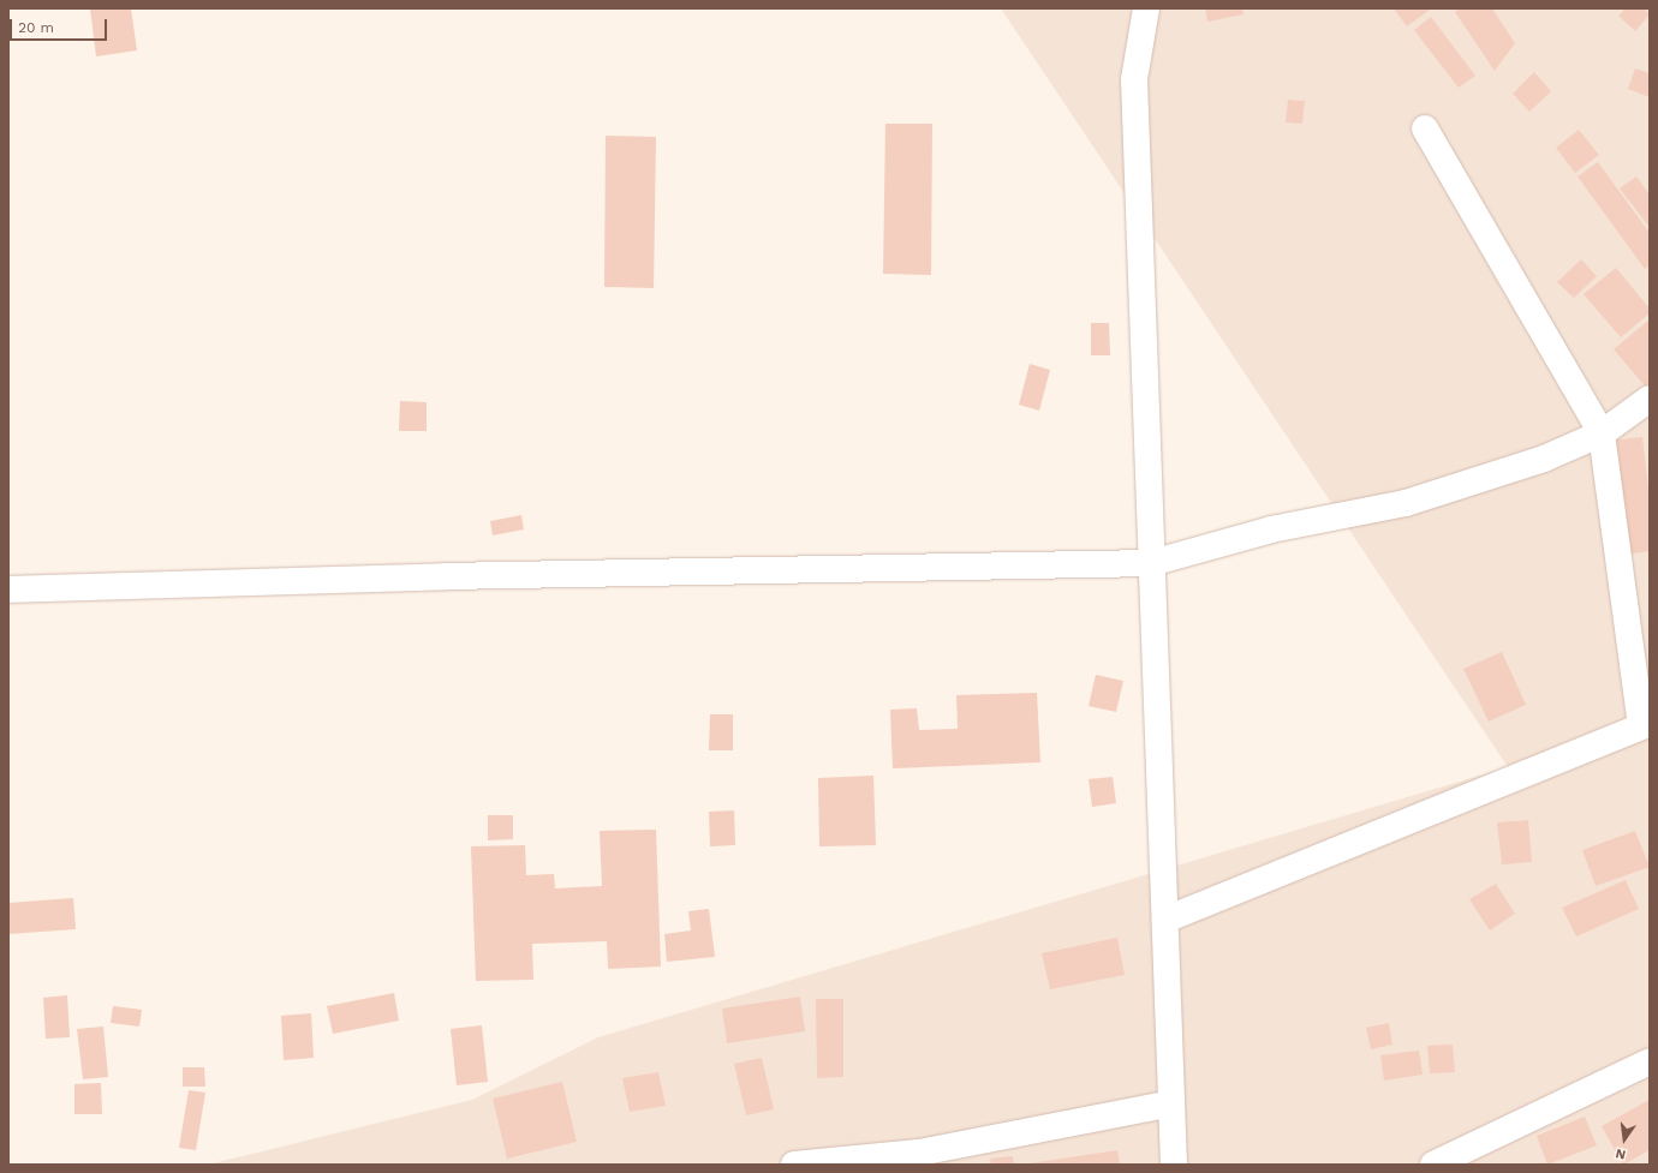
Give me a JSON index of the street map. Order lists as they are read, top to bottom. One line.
{"scale_bar":"20 m","north":"bottom"}
